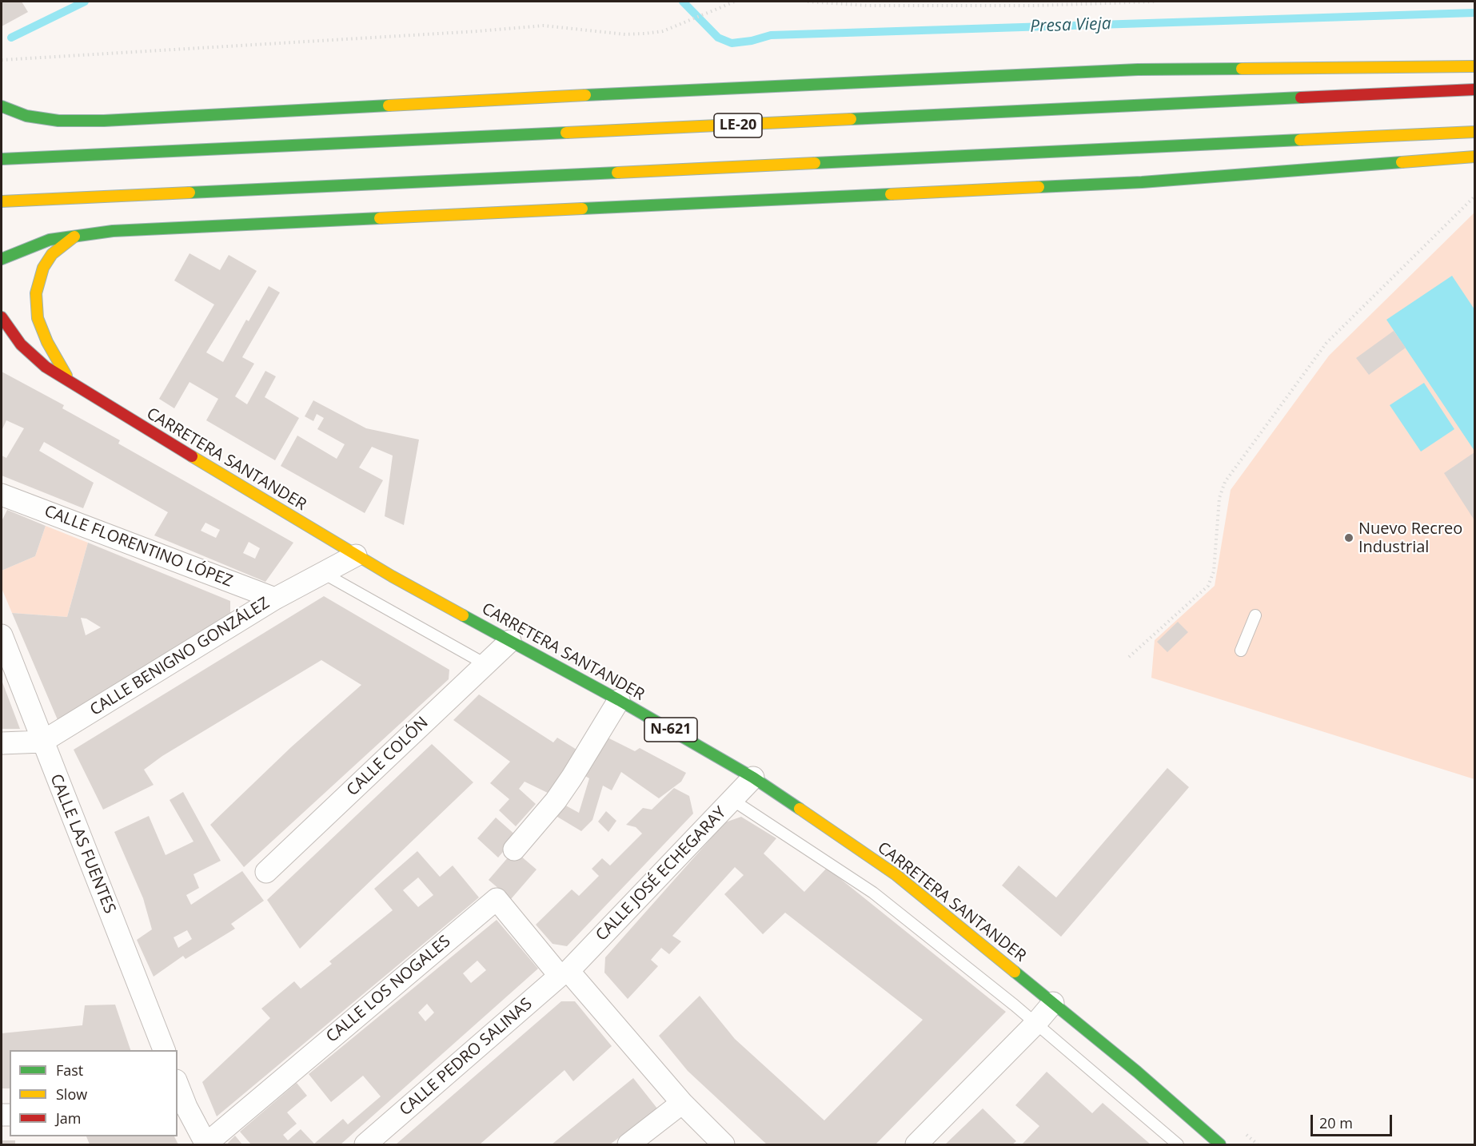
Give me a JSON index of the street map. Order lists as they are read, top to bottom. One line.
{"streets":{"highway":["LE-20","CARRETERA SANTANDER","N-621"],"street":["CALLE FLORENTINO LÓPEZ","CALLE BENIGNO GONZÁLEZ","CALLE COLÓN","CALLE LAS FUENTES","CALLE JOSÉ ECHEGARAY","CALLE LOS NOGALES","CALLE PEDRO SALINAS"]},"crossings":[["CARRETERA SANTANDER","CALLE BENIGNO GONZÁLEZ"],["CARRETERA SANTANDER","N-621"],["CARRETERA SANTANDER","CALLE COLÓN"],["CARRETERA SANTANDER","CALLE JOSÉ ECHEGARAY"],["CALLE FLORENTINO LÓPEZ","CALLE BENIGNO GONZÁLEZ"],["CALLE BENIGNO GONZÁLEZ","CALLE LAS FUENTES"],["CALLE JOSÉ ECHEGARAY","CALLE LOS NOGALES"],["CALLE JOSÉ ECHEGARAY","CALLE PEDRO SALINAS"],["CALLE LOS NOGALES","CALLE PEDRO SALINAS"]],"water":["Presa Vieja"],"places":["Nuevo Recreo Industrial"],"legend":["Fast","Slow","Jam"],"scale_bar":"20 m"}
